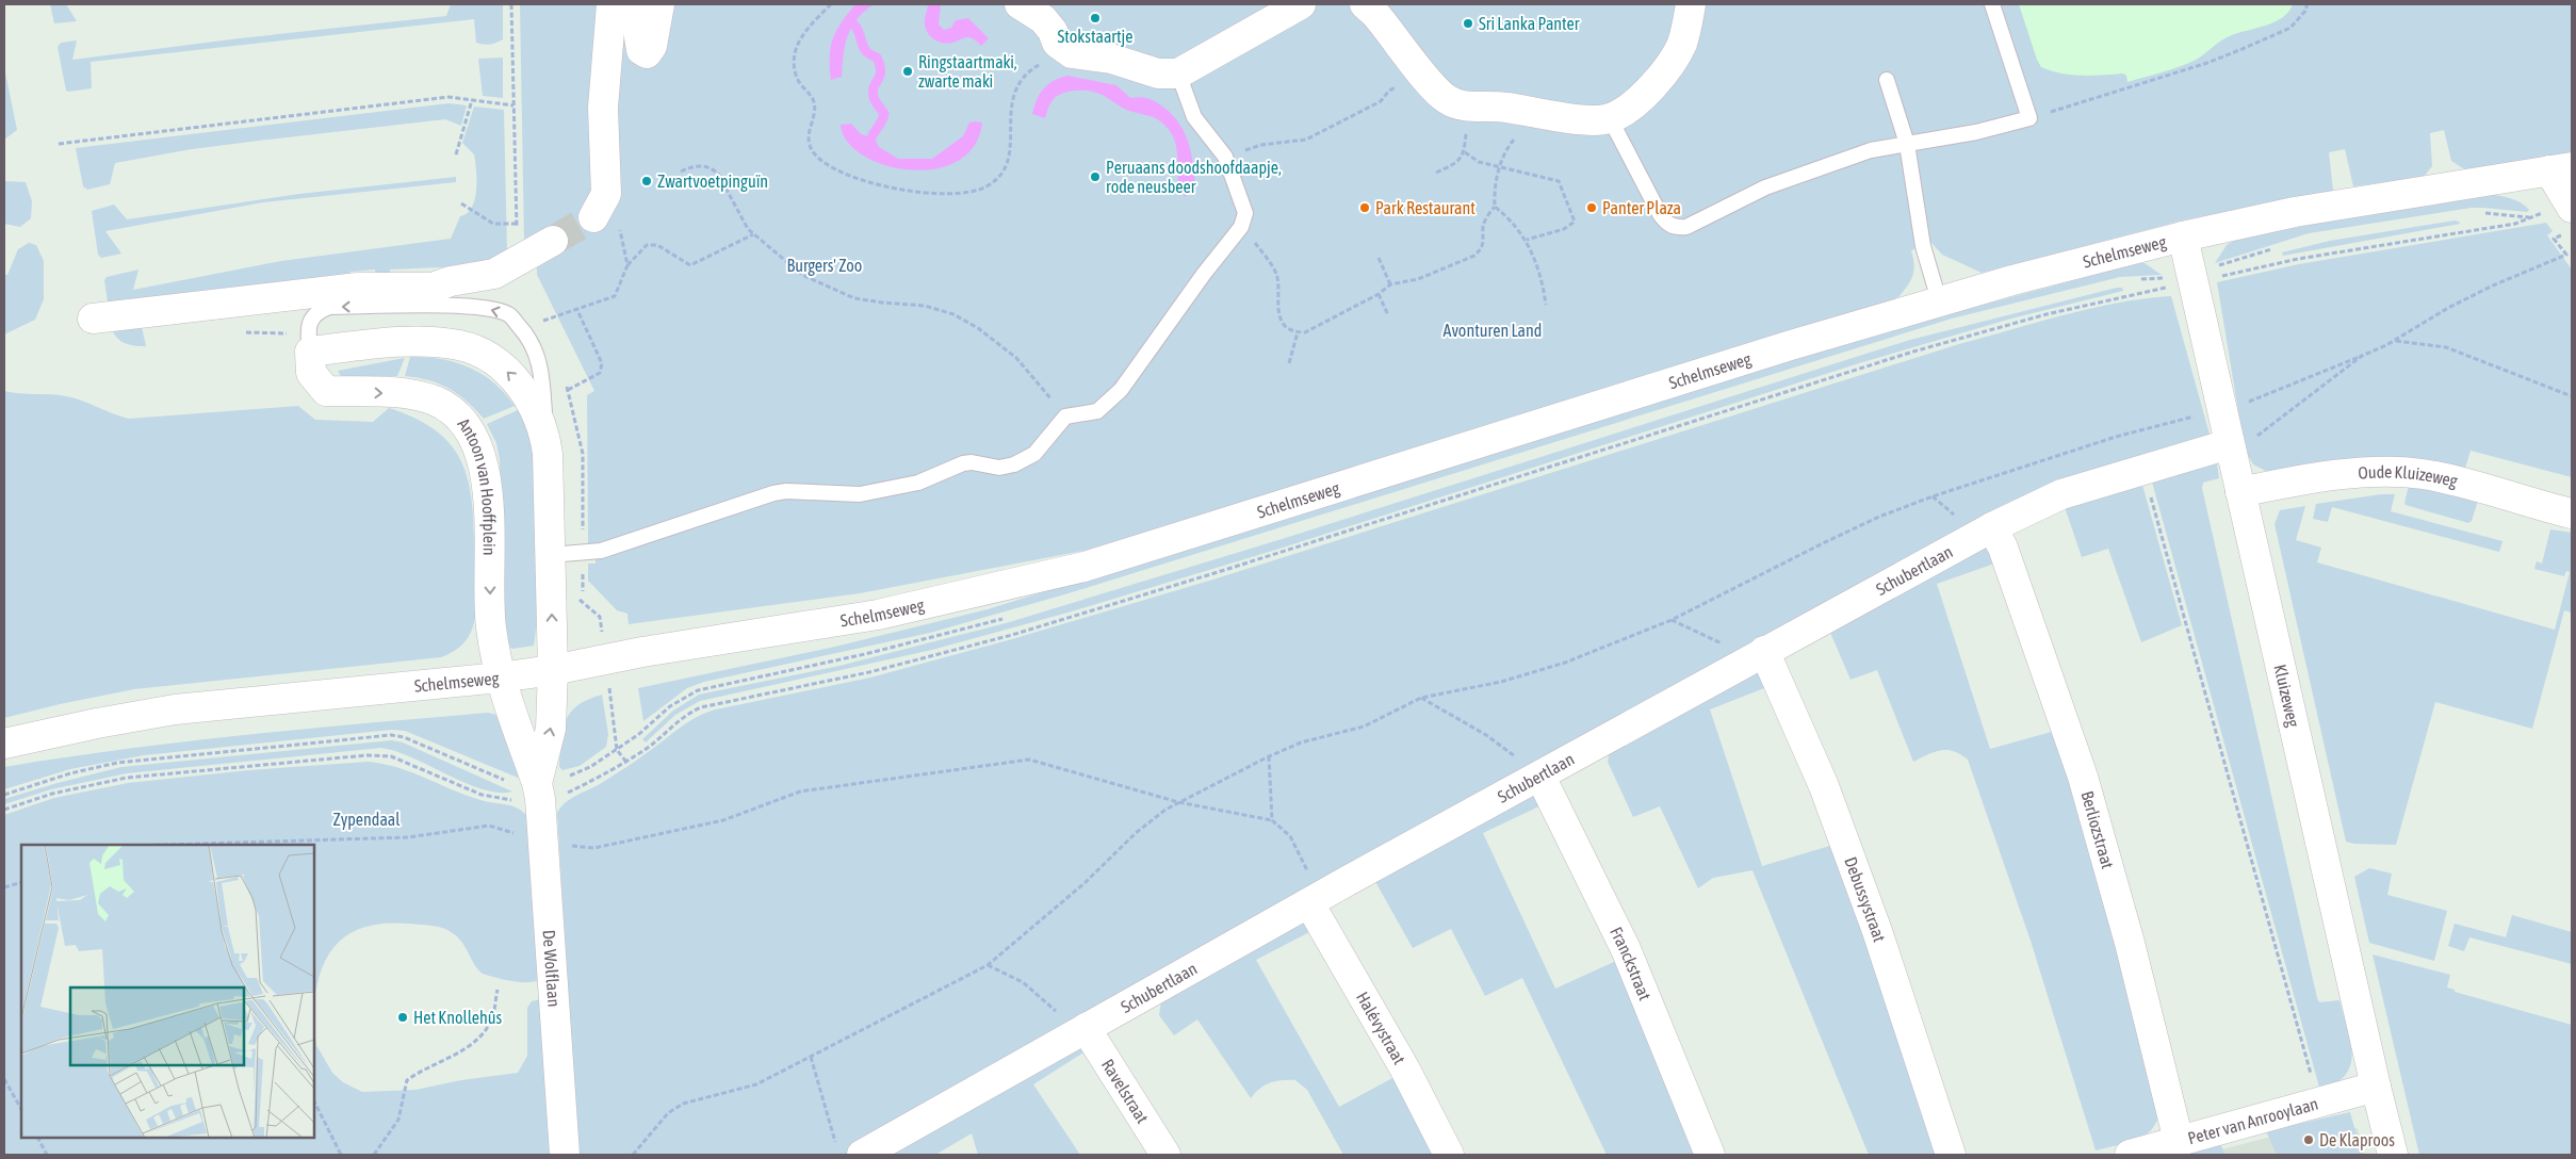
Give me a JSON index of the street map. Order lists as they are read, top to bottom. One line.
{"streets":{"street":["Schelmseweg","Oude Kluizeweg","Antoon van Hooffplein","Schubertlaan","Kluizeweg","Berliozstraat","Debussystraat","Franckstraat","De Wolflaan","Halévystraat","Ravelstraat","Peter van Anrooylaan"]},"crossings":[["Schelmseweg","Antoon van Hooffplein"],["Schelmseweg","Kluizeweg"],["Schelmseweg","De Wolflaan"],["Oude Kluizeweg","Kluizeweg"],["Antoon van Hooffplein","De Wolflaan"],["Schubertlaan","Kluizeweg"],["Schubertlaan","Berliozstraat"],["Schubertlaan","Debussystraat"],["Schubertlaan","Franckstraat"],["Schubertlaan","Halévystraat"],["Schubertlaan","Ravelstraat"],["Kluizeweg","Peter van Anrooylaan"],["Berliozstraat","Peter van Anrooylaan"]],"parks":["Burgers' Zoo","Avonturen Land","Zypendaal"],"places":["Stokstaartje","Sri Lanka Panter","Ringstaartmaki, zwarte maki","Peruaans doodshoofdaapje, rode neusbeer","Zwartvoetpinguïn","Park Restaurant","Panter Plaza","Het Knollehûs","De Klaproos"]}
